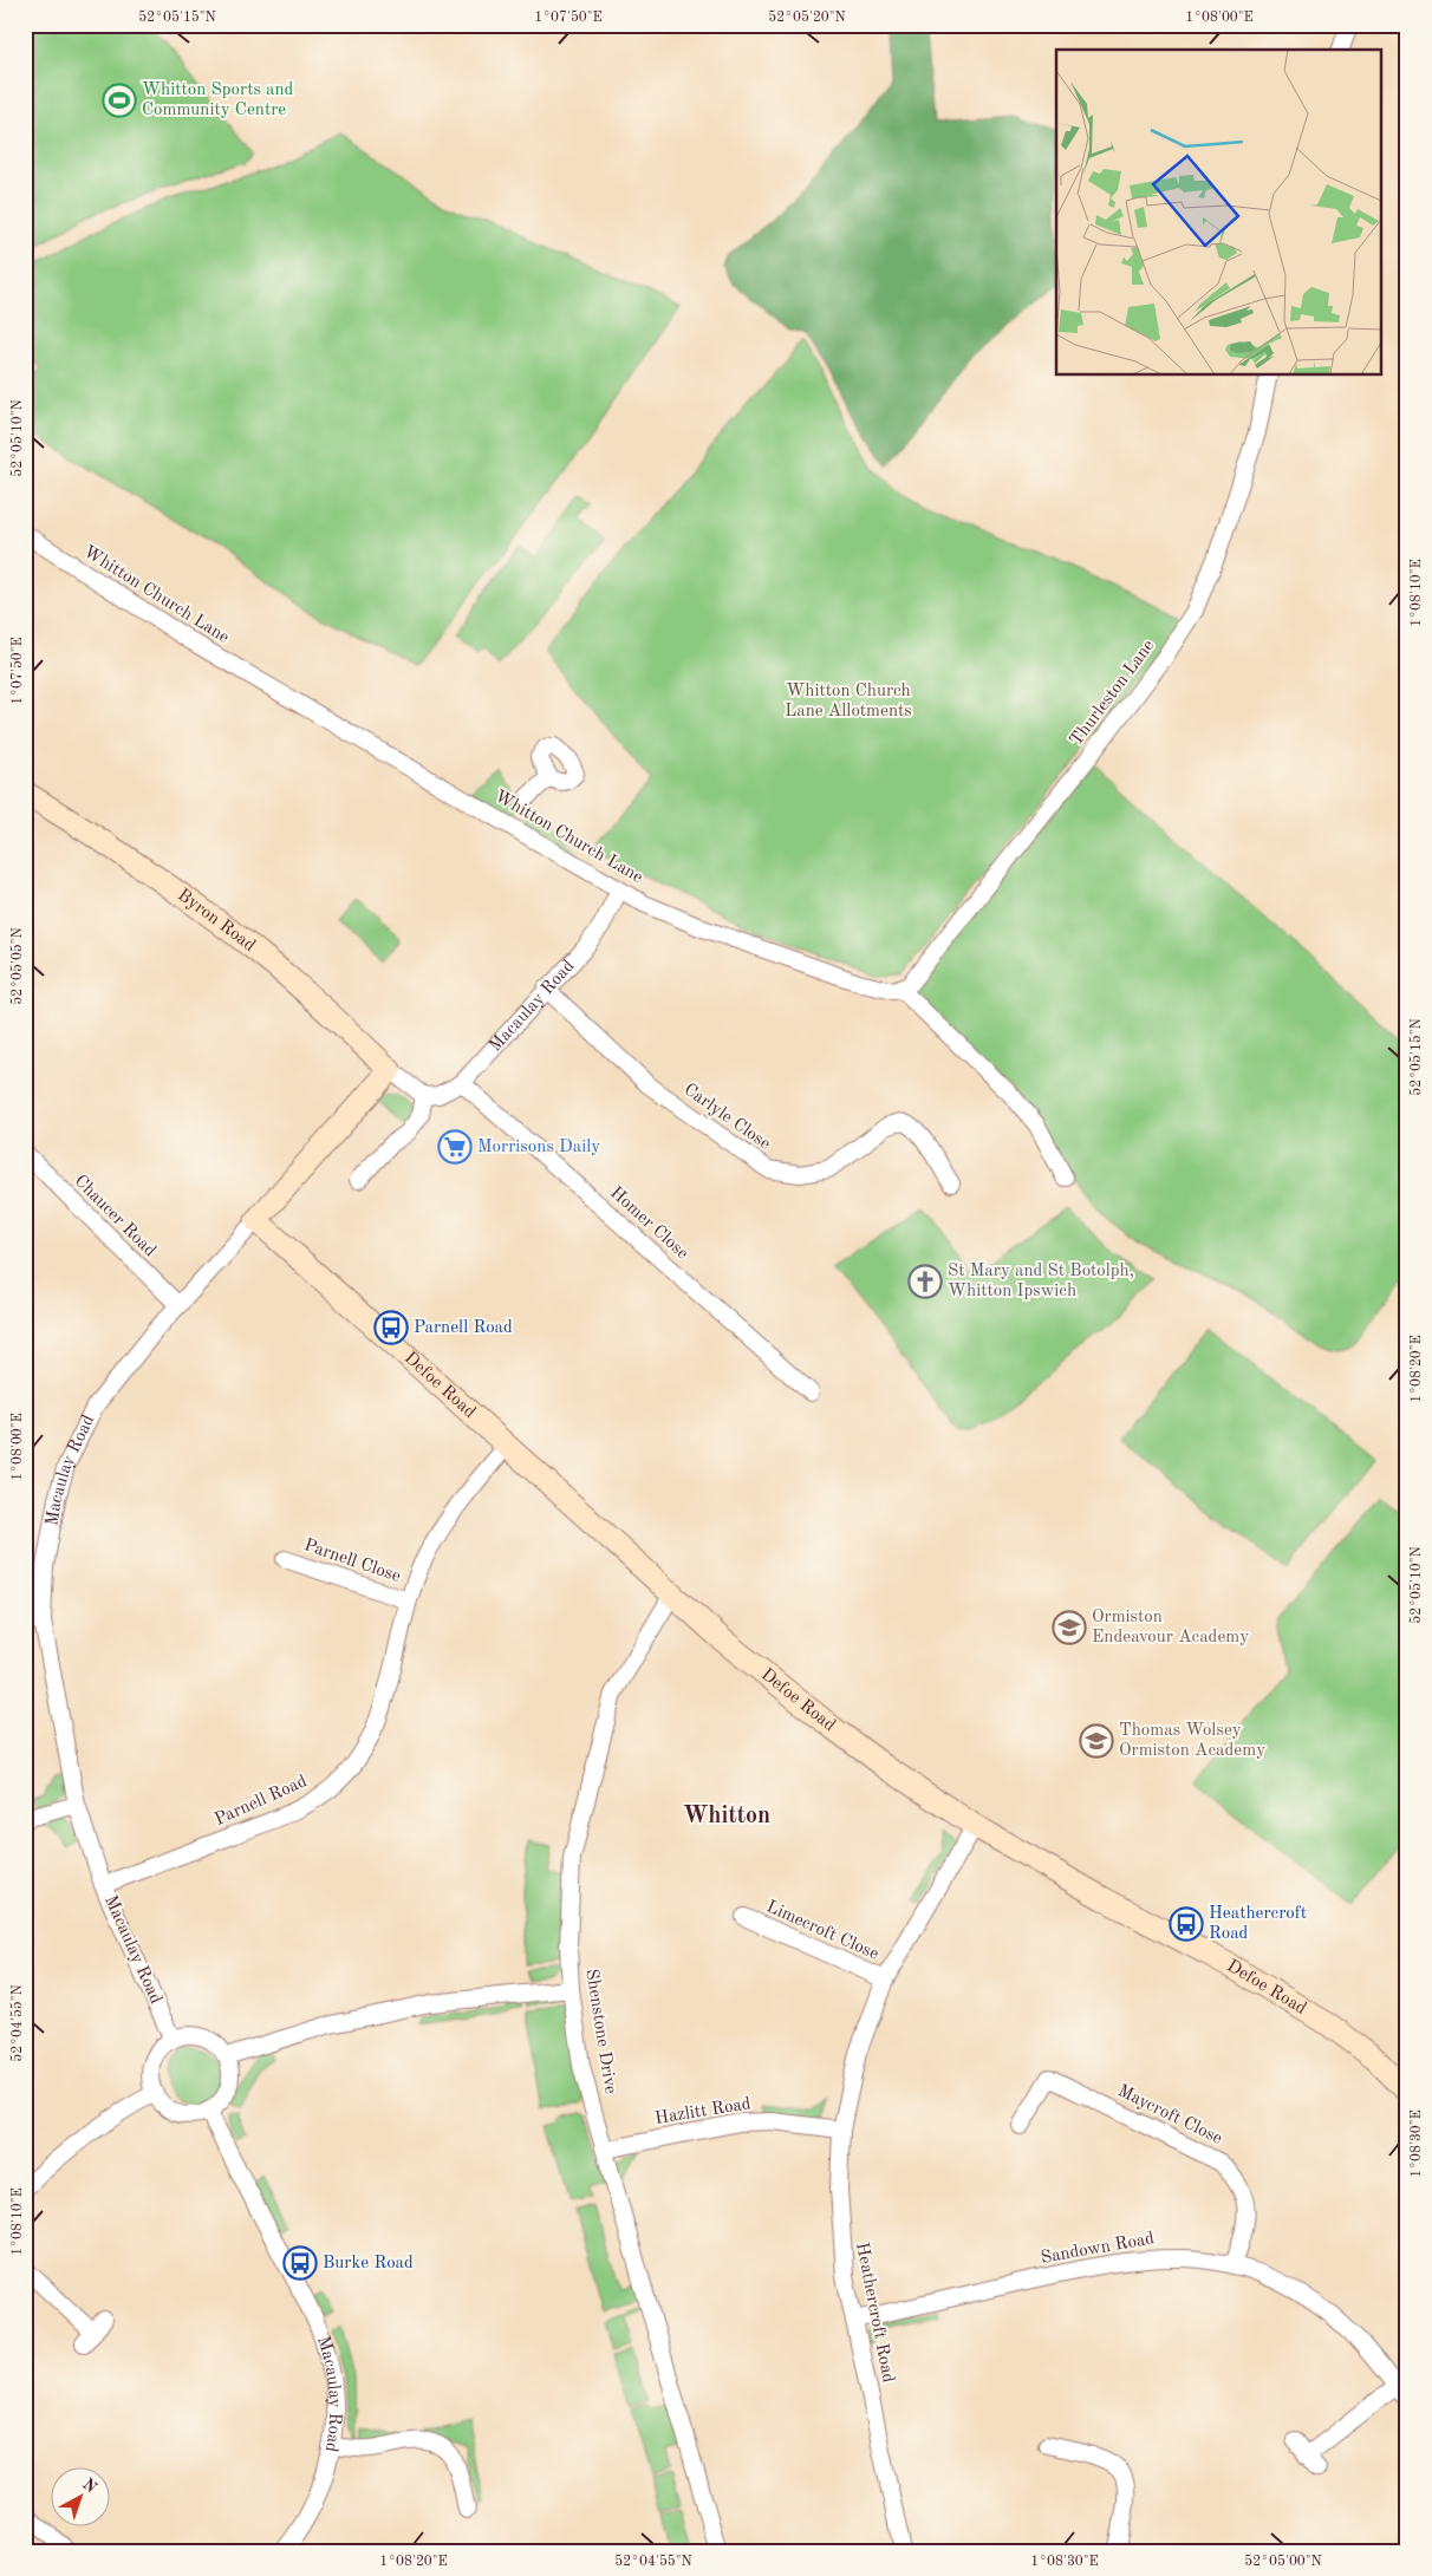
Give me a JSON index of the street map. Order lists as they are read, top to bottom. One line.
{"streets":{"street":["Whitton Church Lane","Thurleston Lane","Byron Road","Macaulay Road","Carlyle Close","Chaucer Road","Homer Close","Defoe Road","Parnell Close","Parnell Road","Limecroft Close","Shenstone Drive","Hazlitt Road","Maycroft Close","Sandown Road","Heathercroft Road"]},"crossings":[["Whitton Church Lane","Thurleston Lane"],["Whitton Church Lane","Macaulay Road"],["Byron Road","Macaulay Road"],["Macaulay Road","Carlyle Close"],["Macaulay Road","Chaucer Road"],["Macaulay Road","Homer Close"],["Macaulay Road","Defoe Road"],["Macaulay Road","Parnell Road"],["Defoe Road","Parnell Road"],["Defoe Road","Shenstone Drive"],["Defoe Road","Heathercroft Road"],["Parnell Close","Parnell Road"],["Limecroft Close","Heathercroft Road"],["Shenstone Drive","Hazlitt Road"],["Hazlitt Road","Heathercroft Road"],["Maycroft Close","Sandown Road"],["Sandown Road","Heathercroft Road"]],"districts":["Whitton"],"parks":["Whitton Church Lane Allotments"],"places":{"sports":["Whitton Sports and Community Centre"],"supermarket":["Morrisons Daily"],"church":["St Mary and St Botolph, Whitton Ipswich"],"bus stop":["Parnell Road","Heathercroft Road","Burke Road"],"school or university":["Ormiston Endeavour Academy","Thomas Wolsey Ormiston Academy"]},"north":"top right","coordinates":["52°05'15\"N","1°07'50\"E","52°05'20\"N","1°08'00\"E","52°05'10\"N","1°08'10\"E","52°05'05\"N","1°08'20\"E","52°04'55\"N","1°08'30\"E","52°05'00\"N"]}
